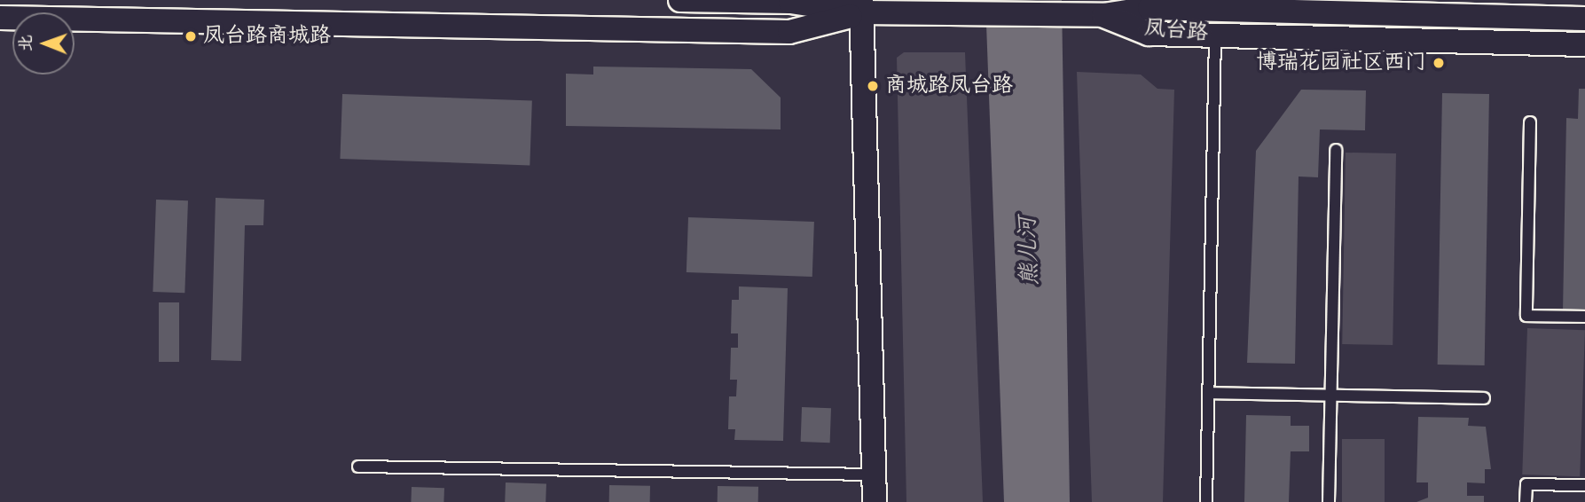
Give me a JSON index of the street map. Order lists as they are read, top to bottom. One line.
{"streets":{"street":["凤台路"]},"water":["熊儿河"],"places":["凤台路商城路","博瑞花园社区西门","商城路凤台路"],"north":"left"}
